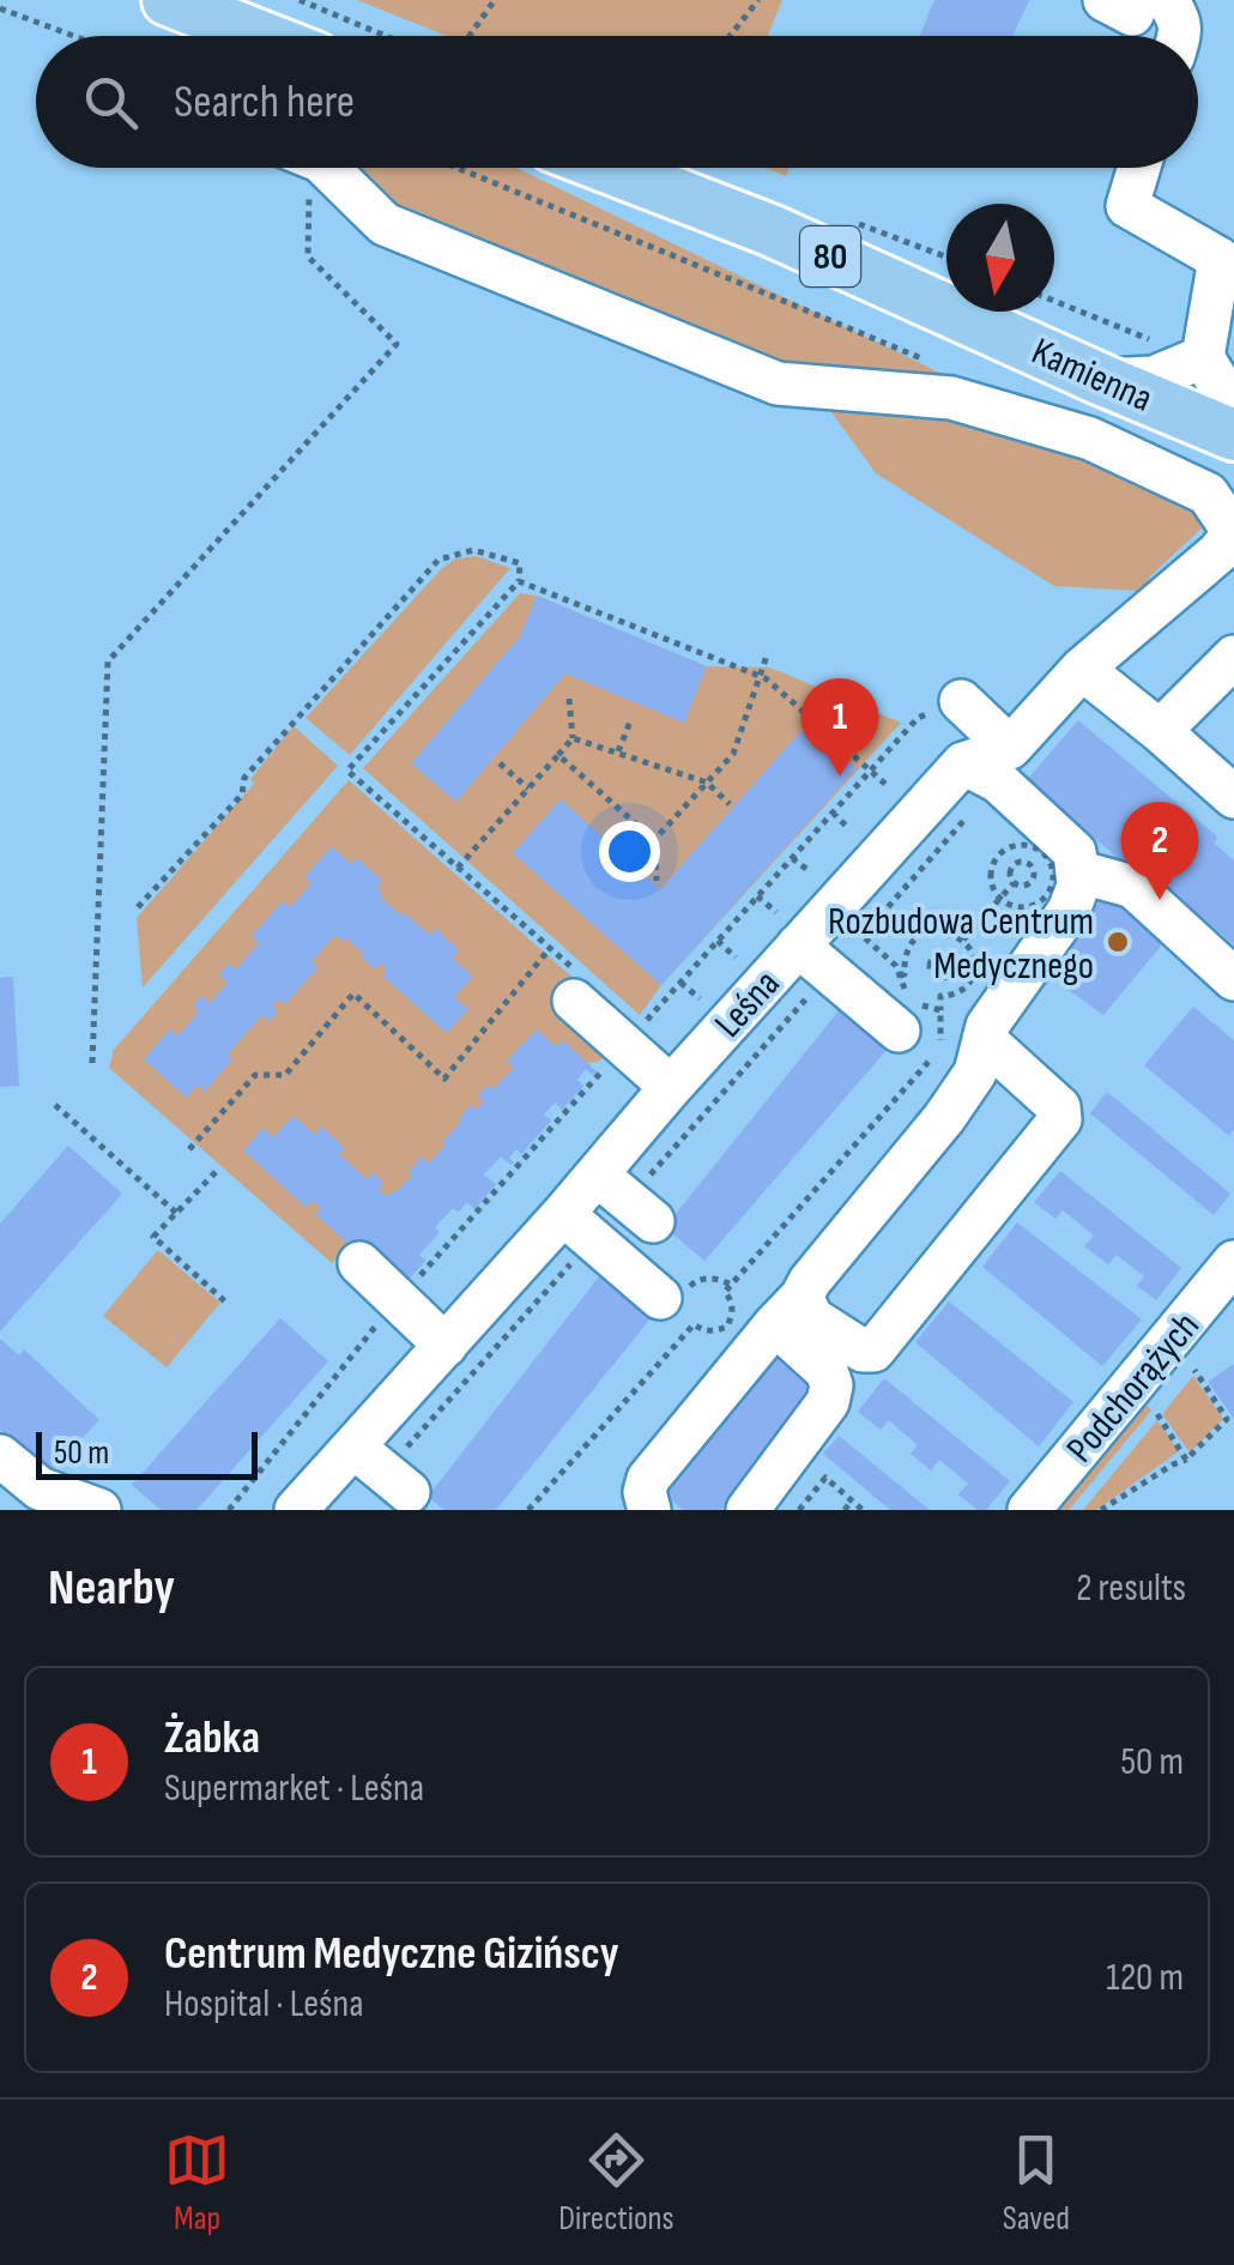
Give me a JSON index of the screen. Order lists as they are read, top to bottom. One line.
{"streets":{"main road":["80","Kamienna"],"street":["Leśna","Podchorążych"]},"places":["Rozbudowa Centrum Medycznego"],"scale_bar":"50 m","north":"bottom","page":{"search":"Search here","pins":["1","2"],"scale":"50 m","heading":["Nearby","2 results"],"list":[{"mark":"1","name":"Żabka","note":"Supermarket · Leśna","value":"50 m"},{"mark":"2","name":"Centrum Medyczne Gizińscy","note":"Hospital · Leśna","value":"120 m"}],"nav":["Map","Directions","Saved"]}}
